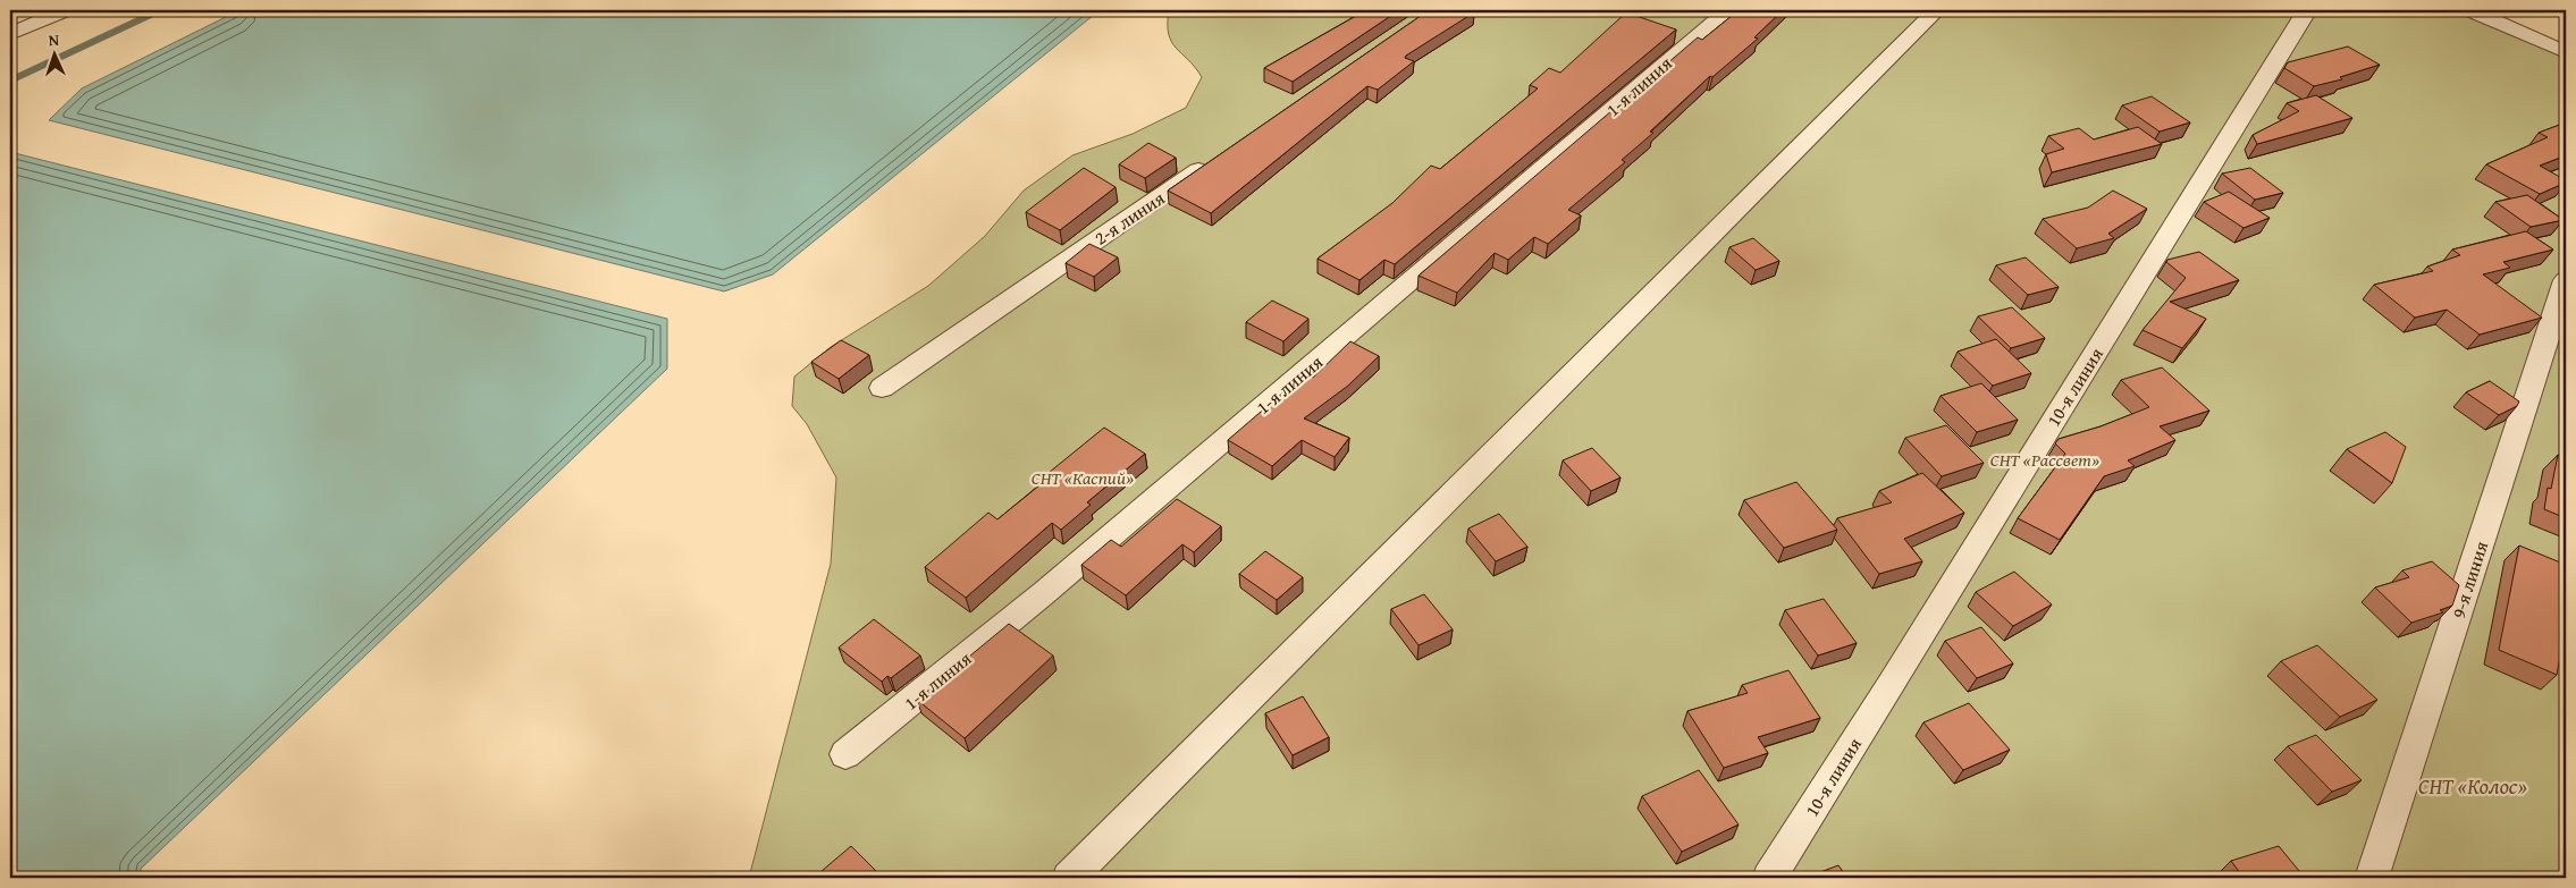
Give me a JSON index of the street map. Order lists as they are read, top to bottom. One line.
{"streets":{"street":["1-я линия","2-я линия","10-я линия","9-я линия"]},"parks":["СНТ «Рассвет»","СНТ «Каспий»","СНТ «Колос»"],"north":"top"}
